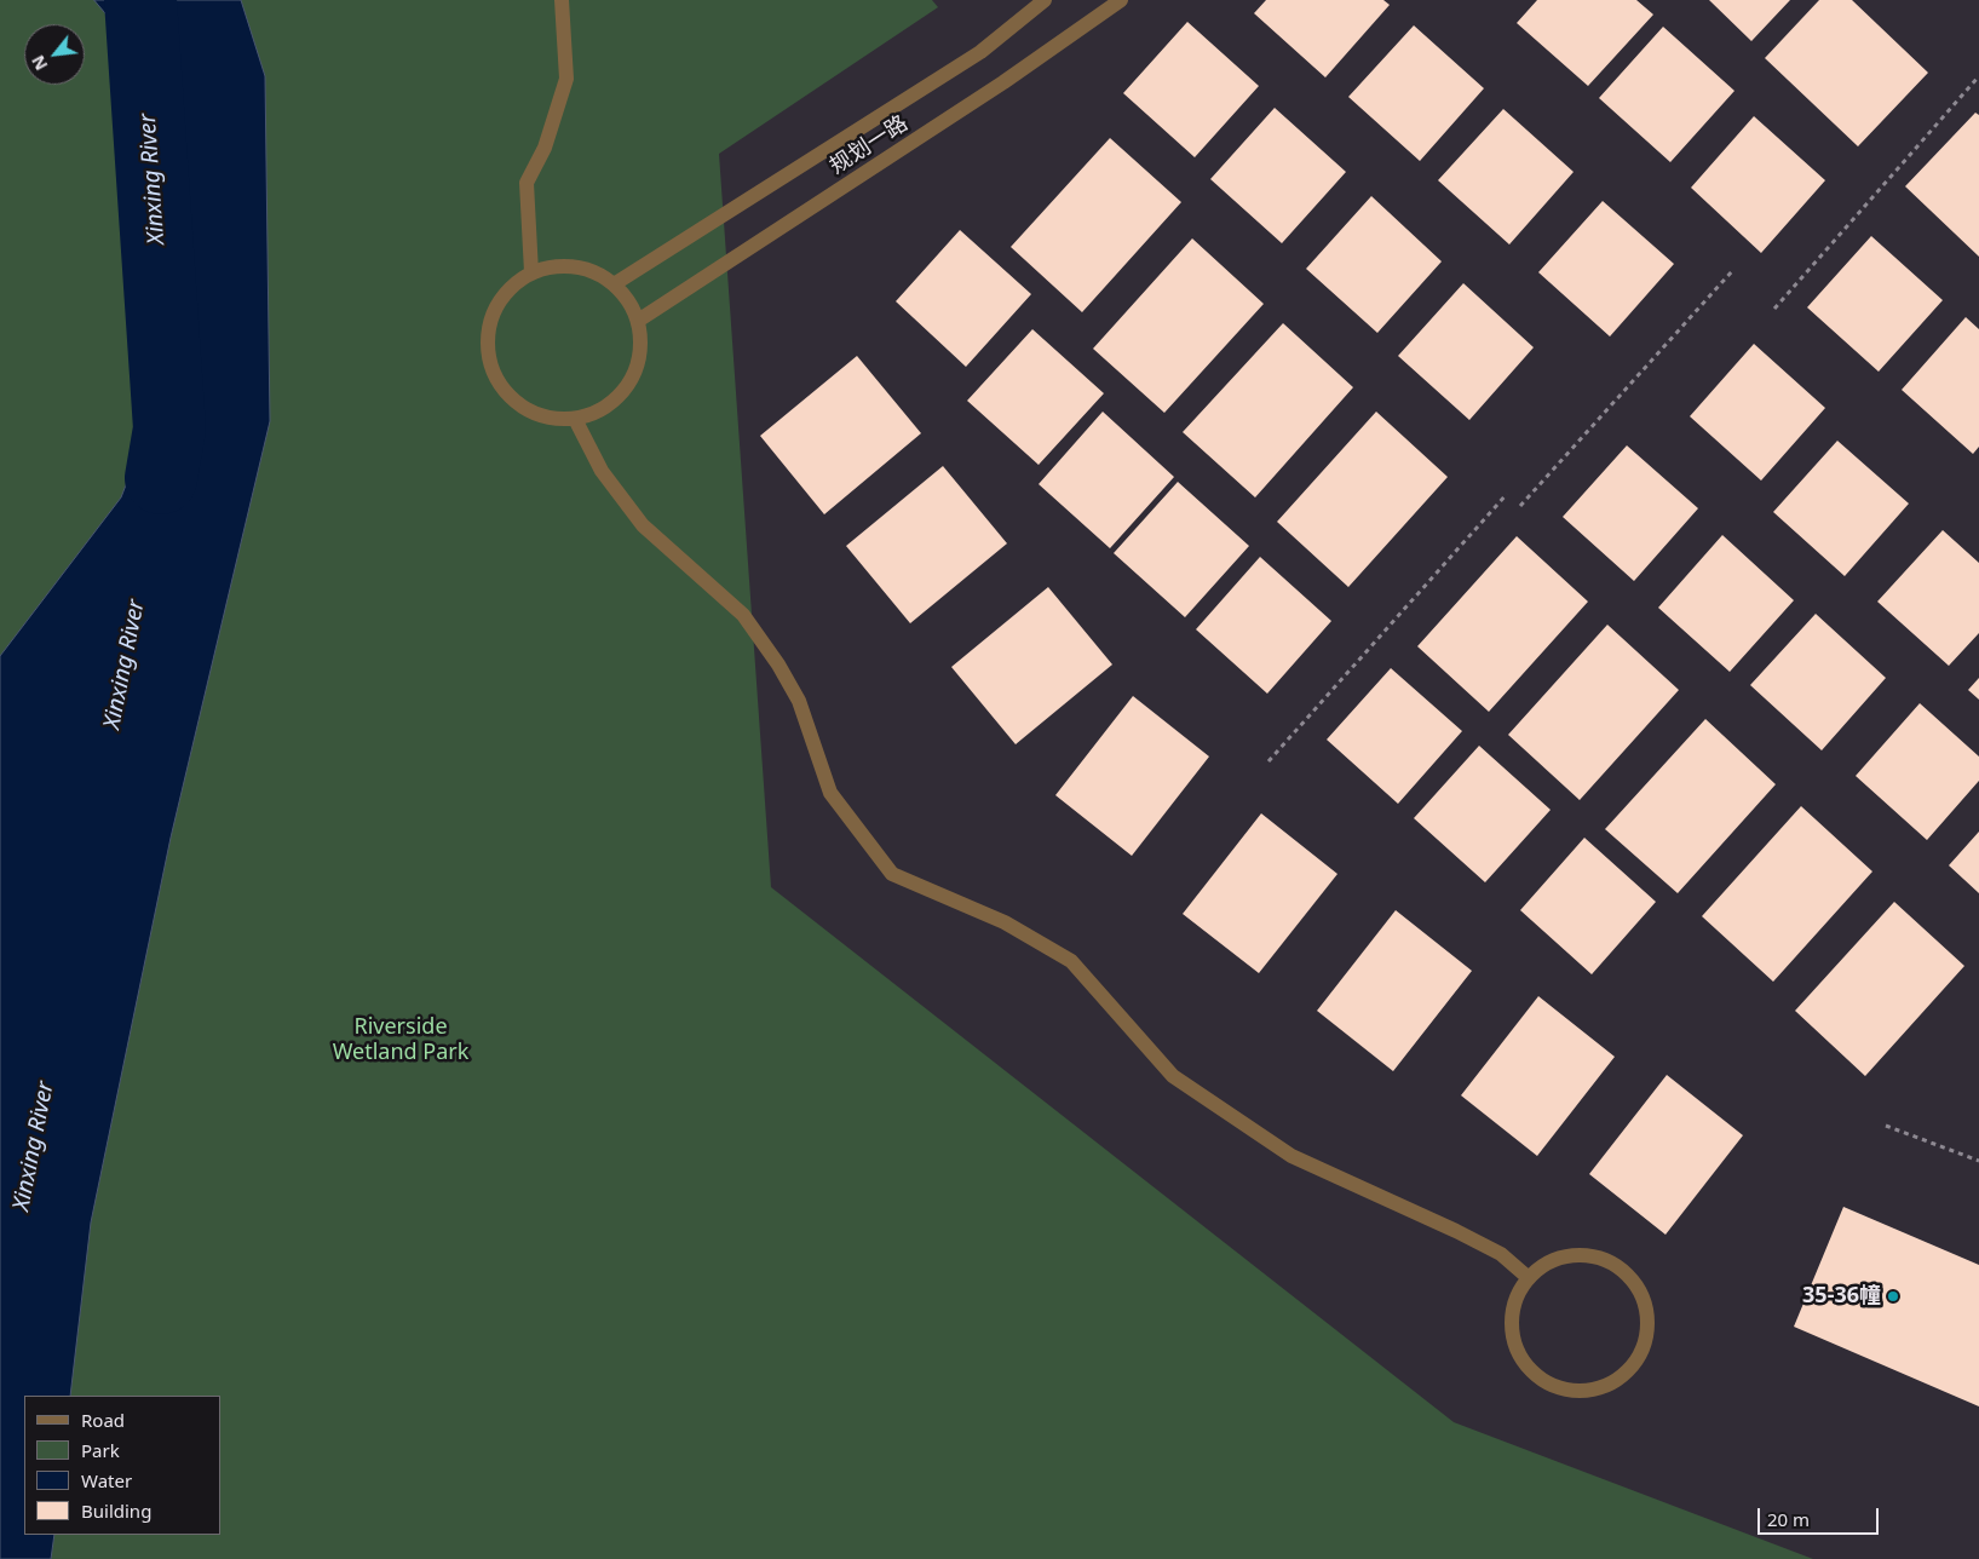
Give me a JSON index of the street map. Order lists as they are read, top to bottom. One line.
{"streets":{"street":["规划一路"]},"water":["Xinxing River"],"parks":["Riverside Wetland Park"],"places":["35-36幢"],"legend":["Road","Park","Water","Building"],"scale_bar":"20 m","north":"bottom left"}
